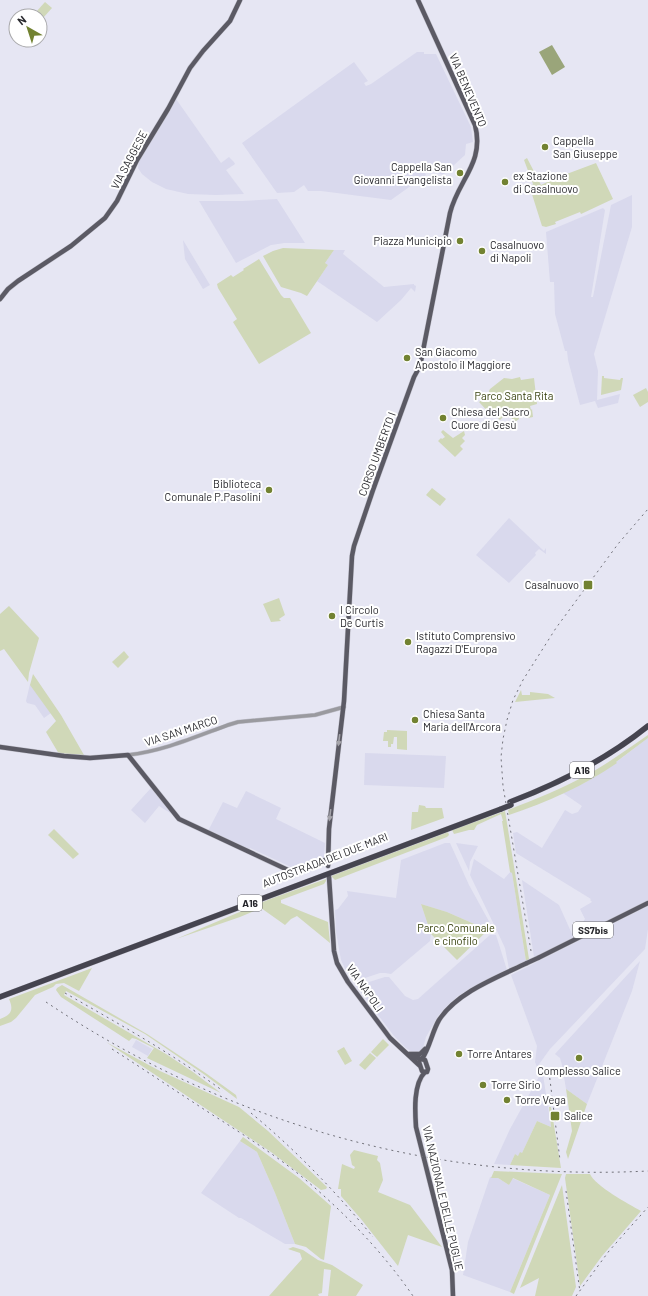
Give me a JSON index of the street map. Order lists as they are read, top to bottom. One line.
{"streets":{"highway":["A16","AUTOSTRADA DEI DUE MARI"],"main road":["VIA BENEVENTO","VIA SAGGESE","CORSO UMBERTO I","VIA SAN MARCO","SS7bis","VIA NAPOLI","VIA NAZIONALE DELLE PUGLIE"]},"crossings":[["VIA BENEVENTO","CORSO UMBERTO I"],["CORSO UMBERTO I","VIA SAN MARCO"],["VIA NAPOLI","VIA NAZIONALE DELLE PUGLIE"]],"parks":["Parco Santa Rita","Parco Comunale e cinofilo"],"places":{"other":["Cappella San Giuseppe","Cappella San Giovanni Evangelista","ex Stazione di Casalnuovo","Piazza Municipio","Casalnuovo di Napoli","San Giacomo Apostolo il Maggiore","Chiesa del Sacro Cuore di Gesù","Biblioteca Comunale P.Pasolini","I Circolo De Curtis","Istituto Comprensivo Ragazzi D'Europa","Chiesa Santa Maria dell'Arcora","Torre Antares","Complesso Salice","Torre Sirio","Torre Vega"],"transit":["Casalnuovo","Salice"]},"north":"top left"}
